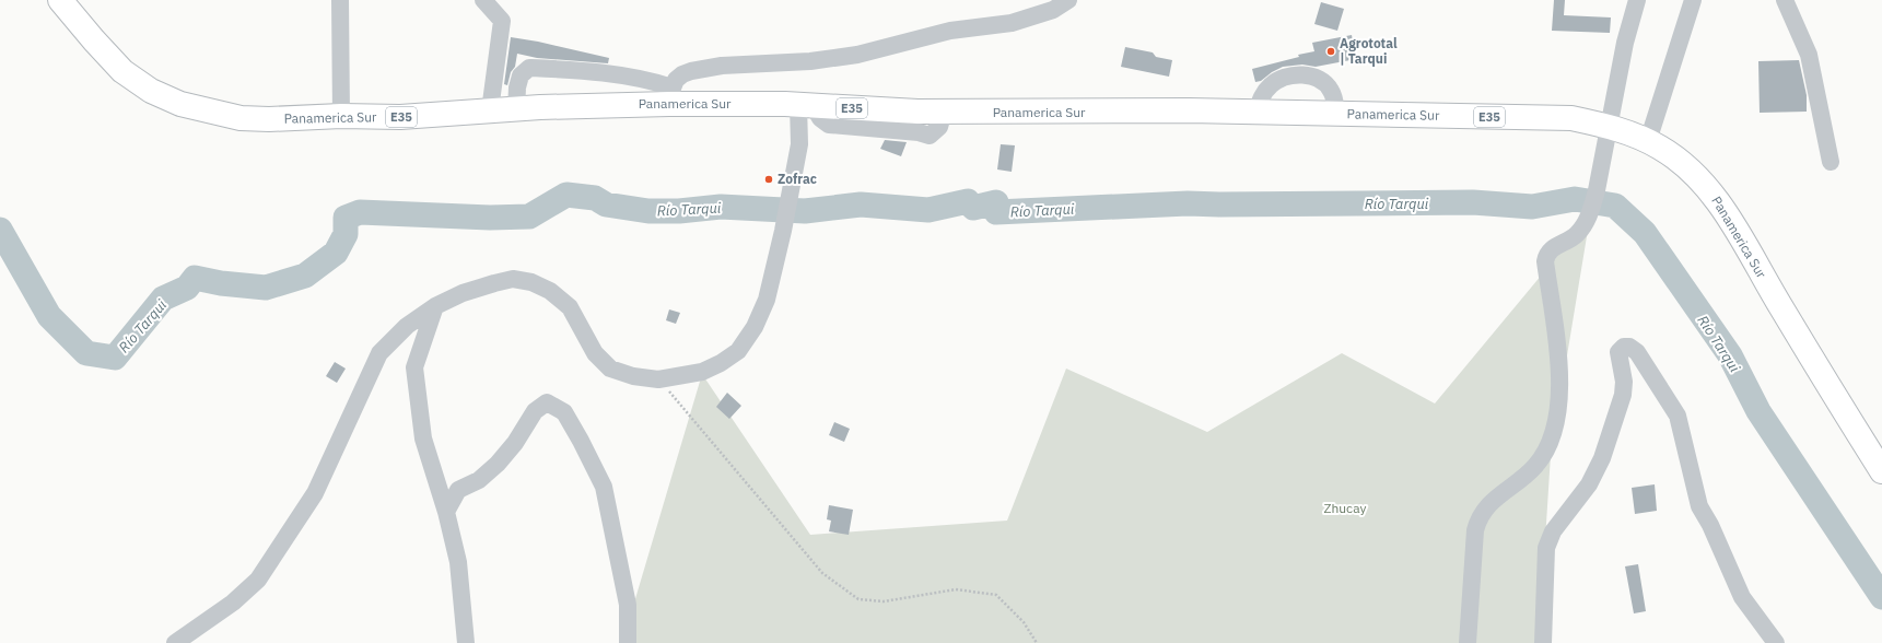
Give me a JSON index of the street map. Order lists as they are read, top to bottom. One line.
{"streets":{"highway":["Panamerica Sur","E35"]},"water":["Río Tarqui"],"parks":["Zhucay"],"places":["Agrototal | Tarqui","Zofrac"]}
